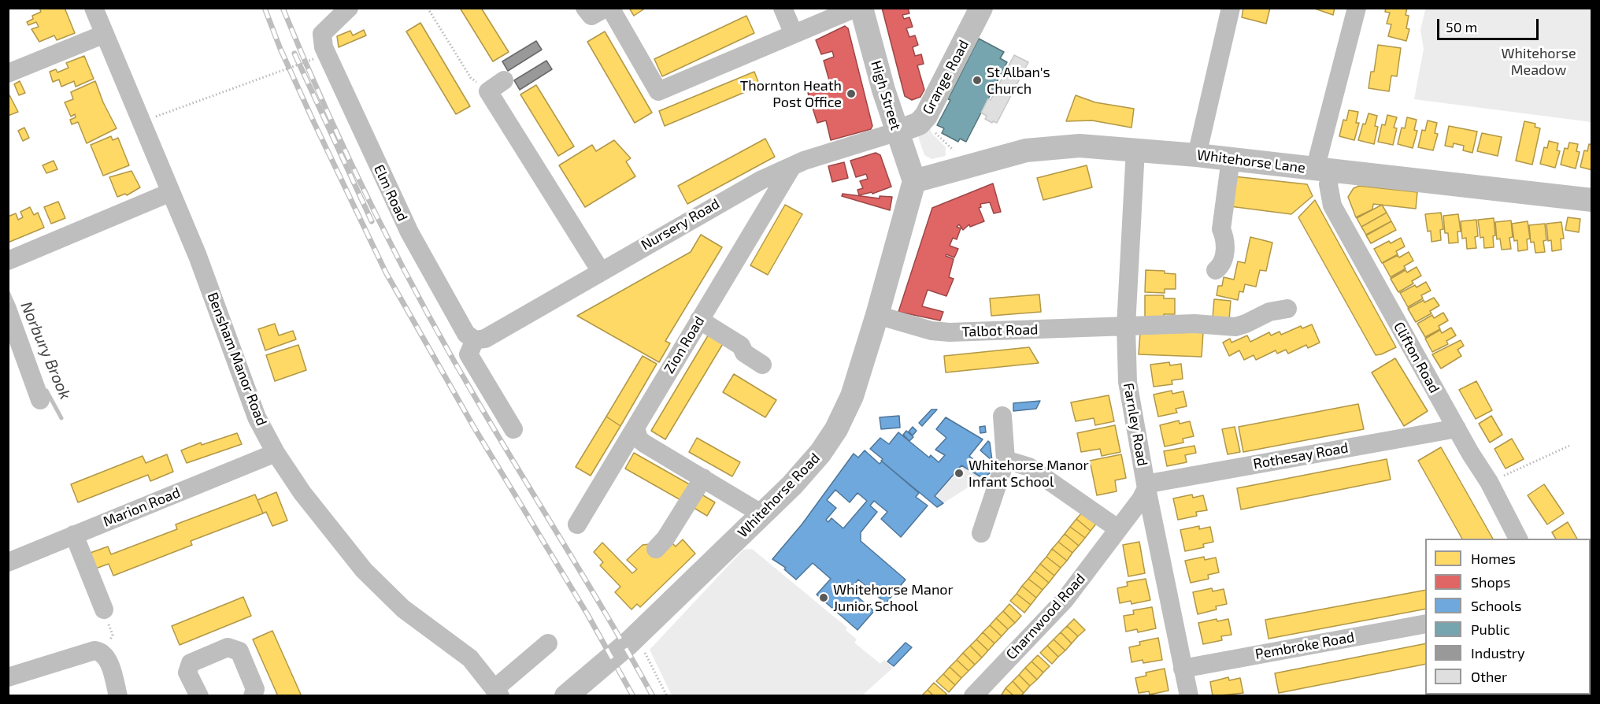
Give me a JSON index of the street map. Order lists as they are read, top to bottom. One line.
{"streets":{"main road":["Grange Road","High Street","Whitehorse Lane","Whitehorse Road"],"street":["Elm Road","Nursery Road","Talbot Road","Zion Road","Clifton Road","Bensham Manor Road","Farnley Road","Rothesay Road","Marion Road","Charnwood Road","Pembroke Road"]},"crossings":[["Grange Road","High Street"],["Grange Road","Nursery Road"],["High Street","Whitehorse Lane"],["High Street","Nursery Road"],["High Street","Whitehorse Road"],["Whitehorse Lane","Clifton Road"],["Whitehorse Lane","Farnley Road"],["Whitehorse Lane","Whitehorse Road"],["Elm Road","Nursery Road"],["Nursery Road","Zion Road"],["Talbot Road","Farnley Road"],["Talbot Road","Whitehorse Road"],["Clifton Road","Rothesay Road"],["Bensham Manor Road","Marion Road"],["Farnley Road","Rothesay Road"],["Farnley Road","Charnwood Road"],["Farnley Road","Pembroke Road"],["Rothesay Road","Charnwood Road"]],"water":["Norbury Brook"],"parks":["Whitehorse Meadow"],"places":["St Alban's Church","Thornton Heath Post Office","Whitehorse Manor Infant School","Whitehorse Manor Junior School"],"legend":["Homes","Shops","Schools","Public","Industry","Other"],"scale_bar":"50 m"}
